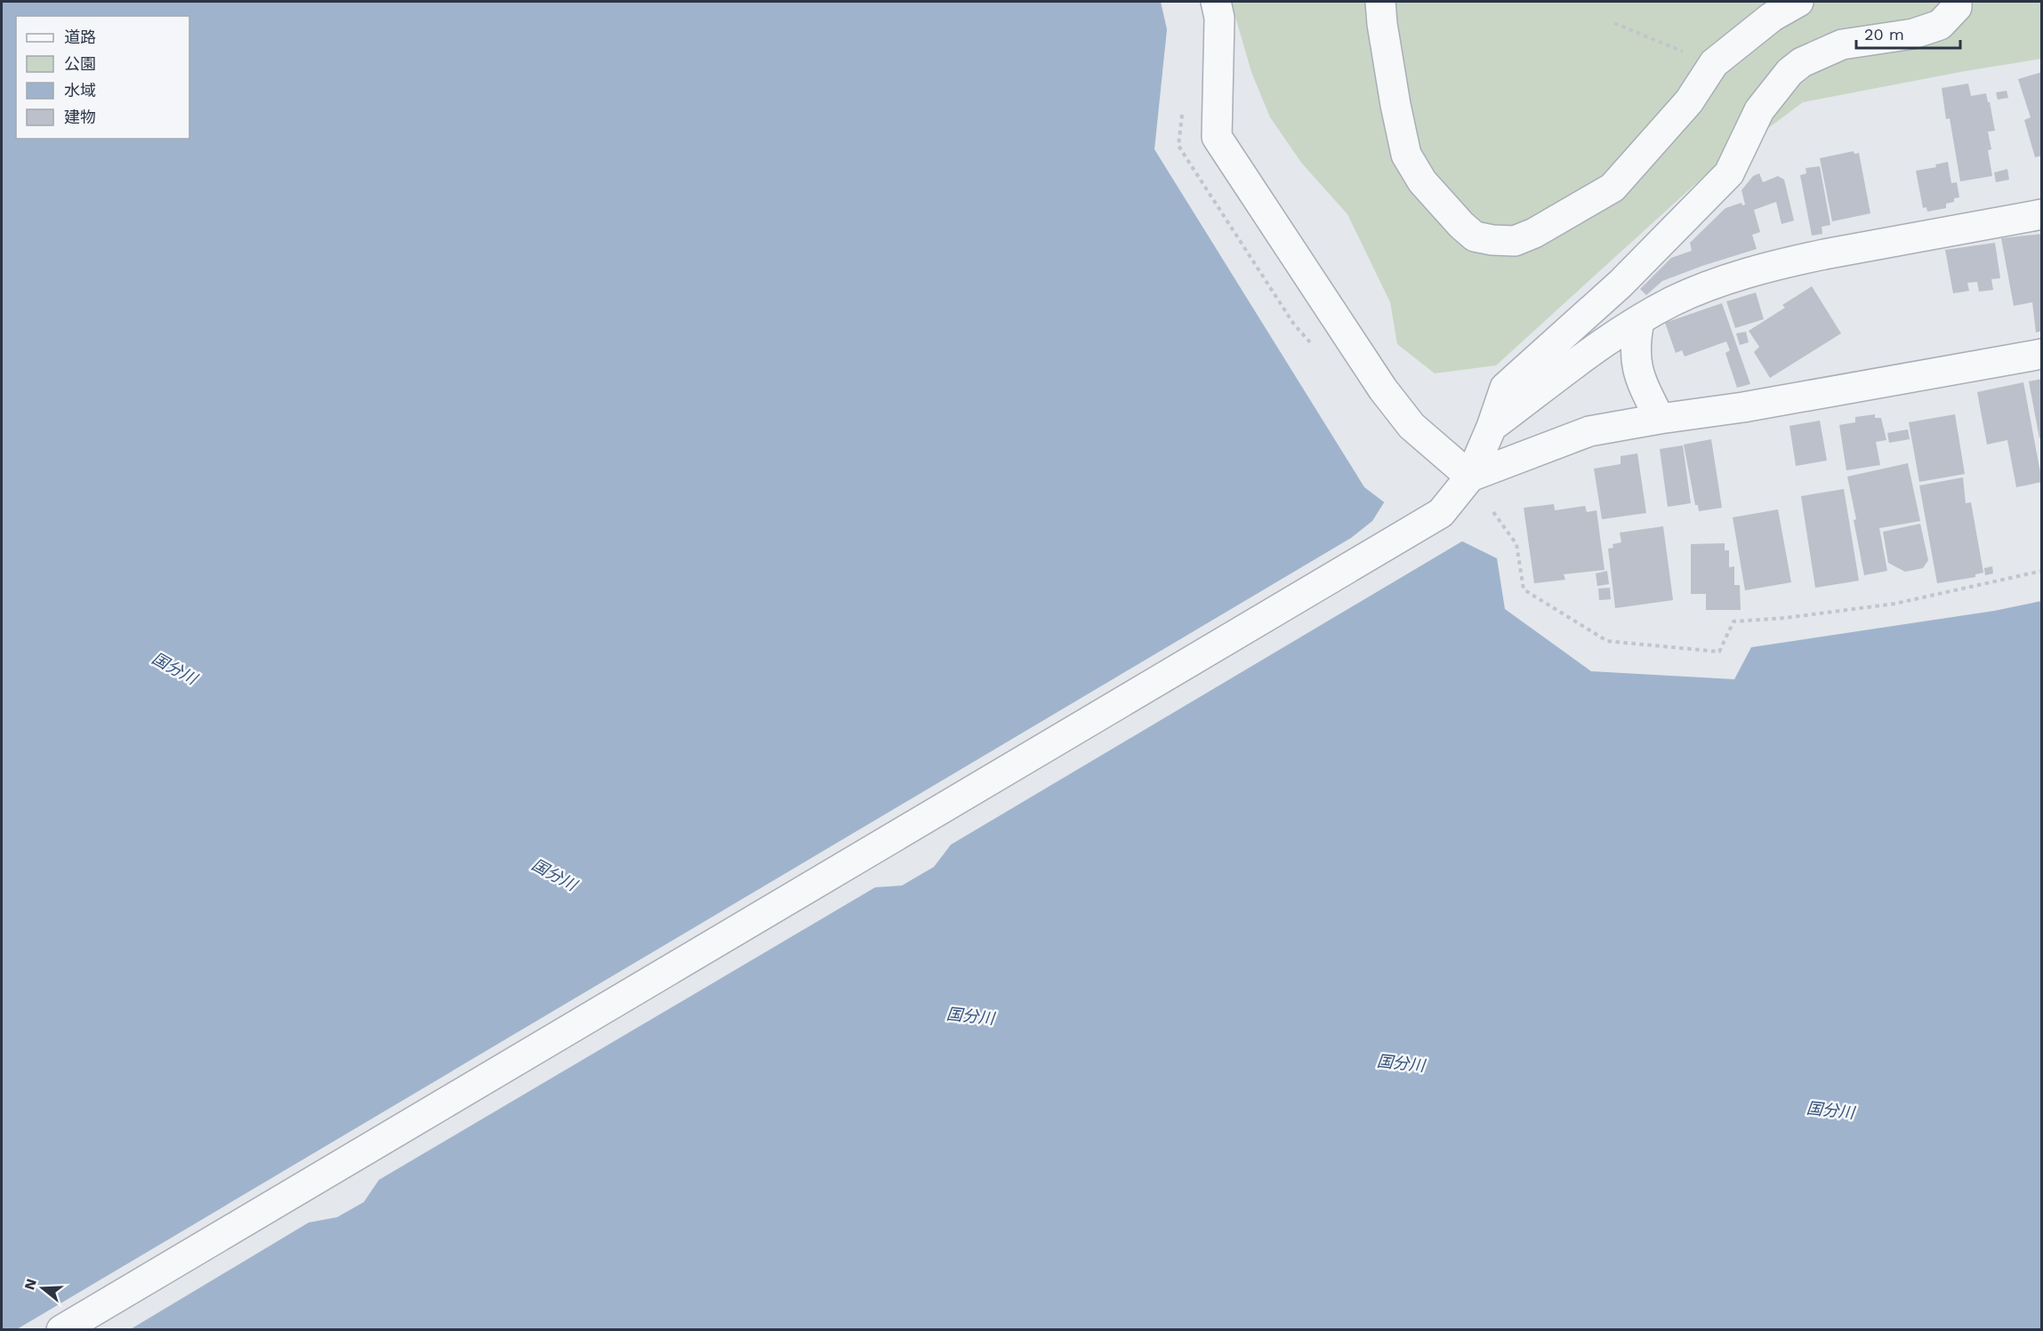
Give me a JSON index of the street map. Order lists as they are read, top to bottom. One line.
{"water":["国分川"],"legend":["道路","公園","水域","建物"],"scale_bar":"20 m","north":"left"}
